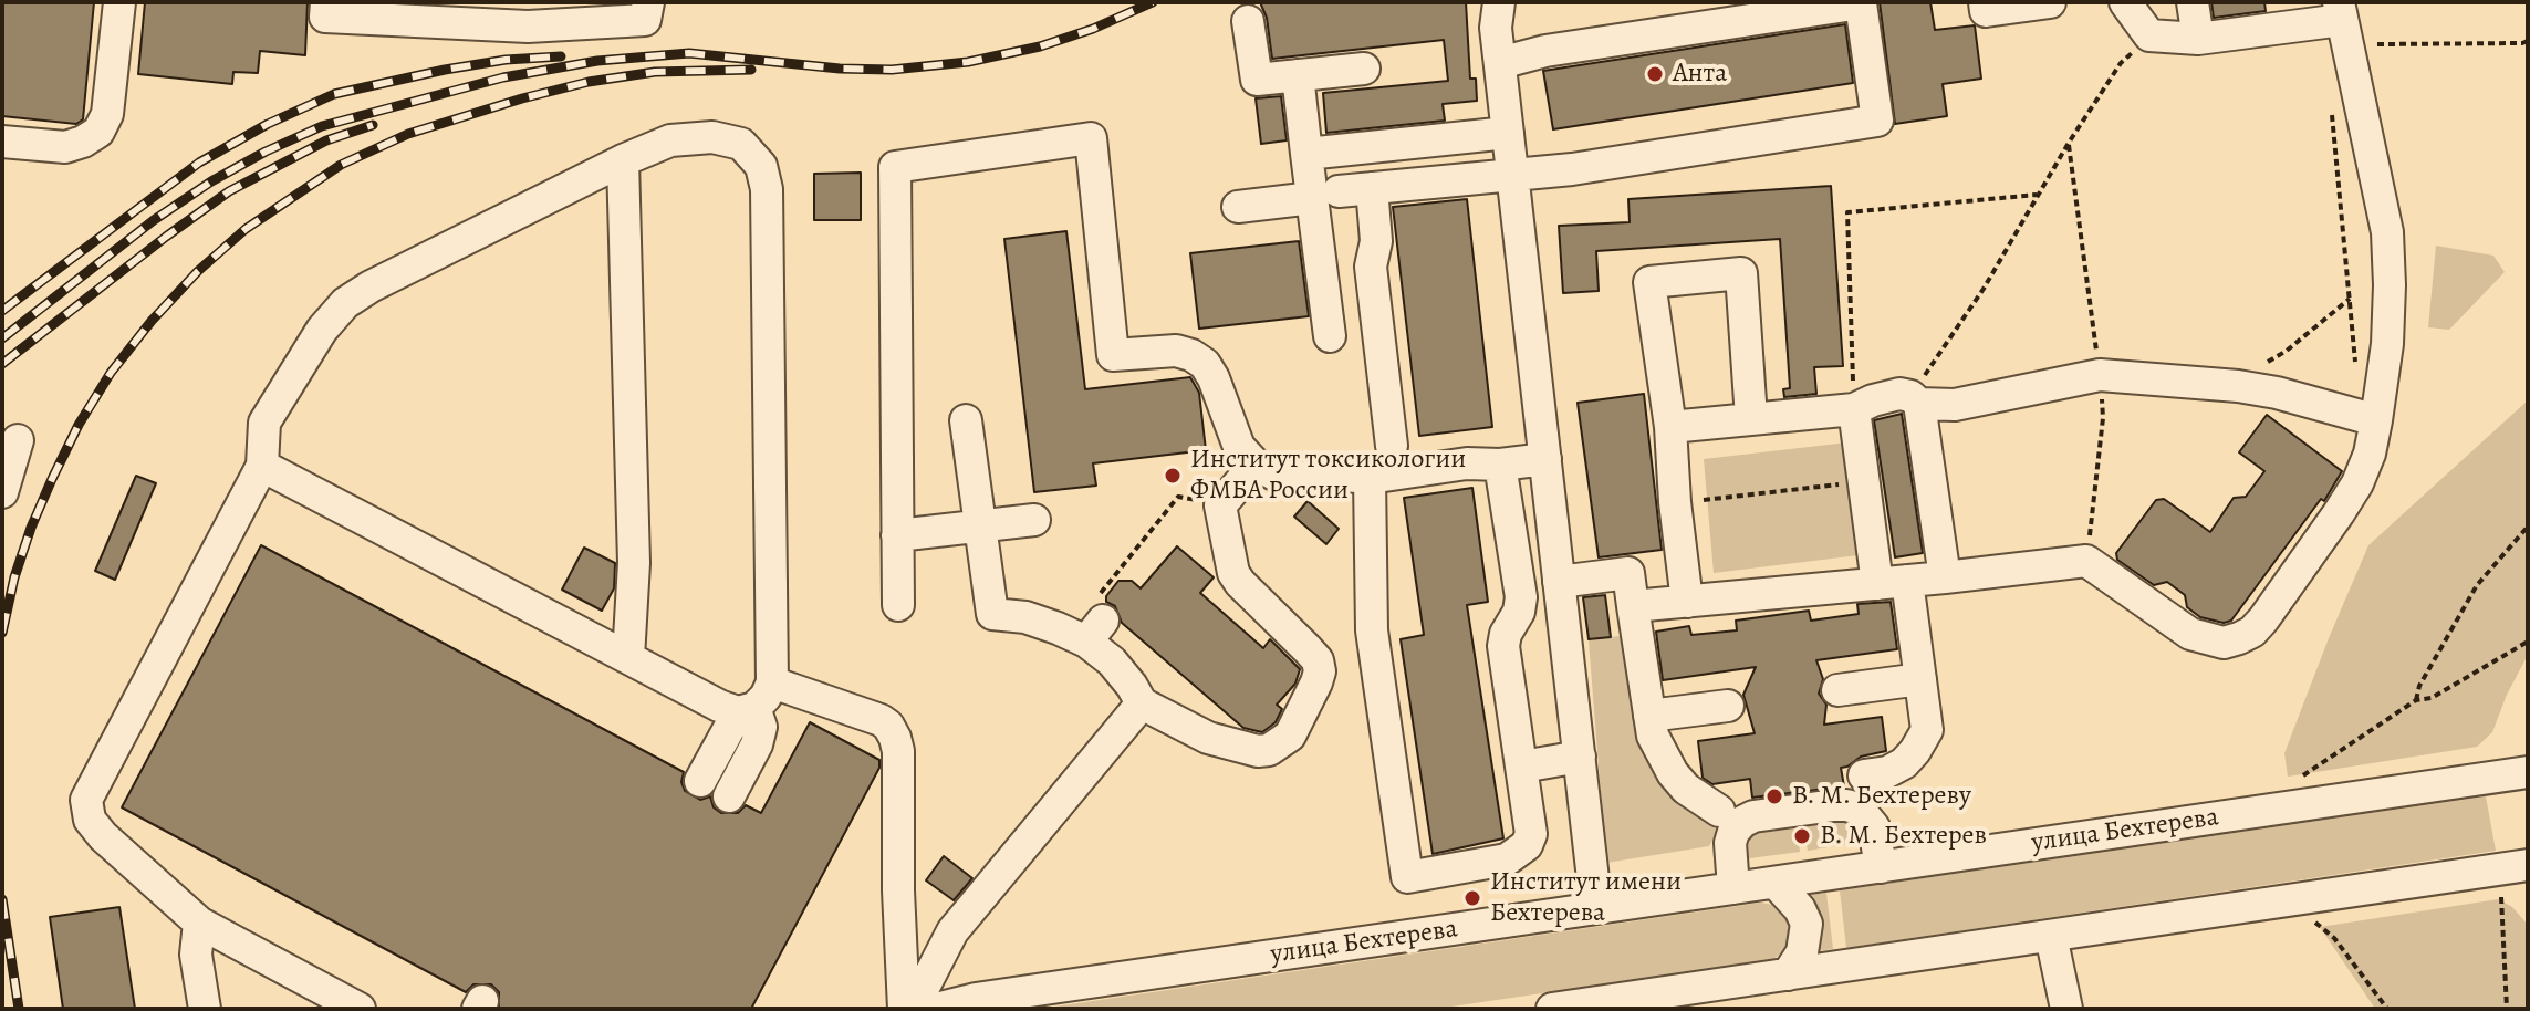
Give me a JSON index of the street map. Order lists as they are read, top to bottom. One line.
{"streets":{"street":["улица Бехтерева"]},"places":["Анта","Институт токсикологии ФМБА России","В. М. Бехтереву","В. М. Бехтерев","Институт имени Бехтерева"]}
